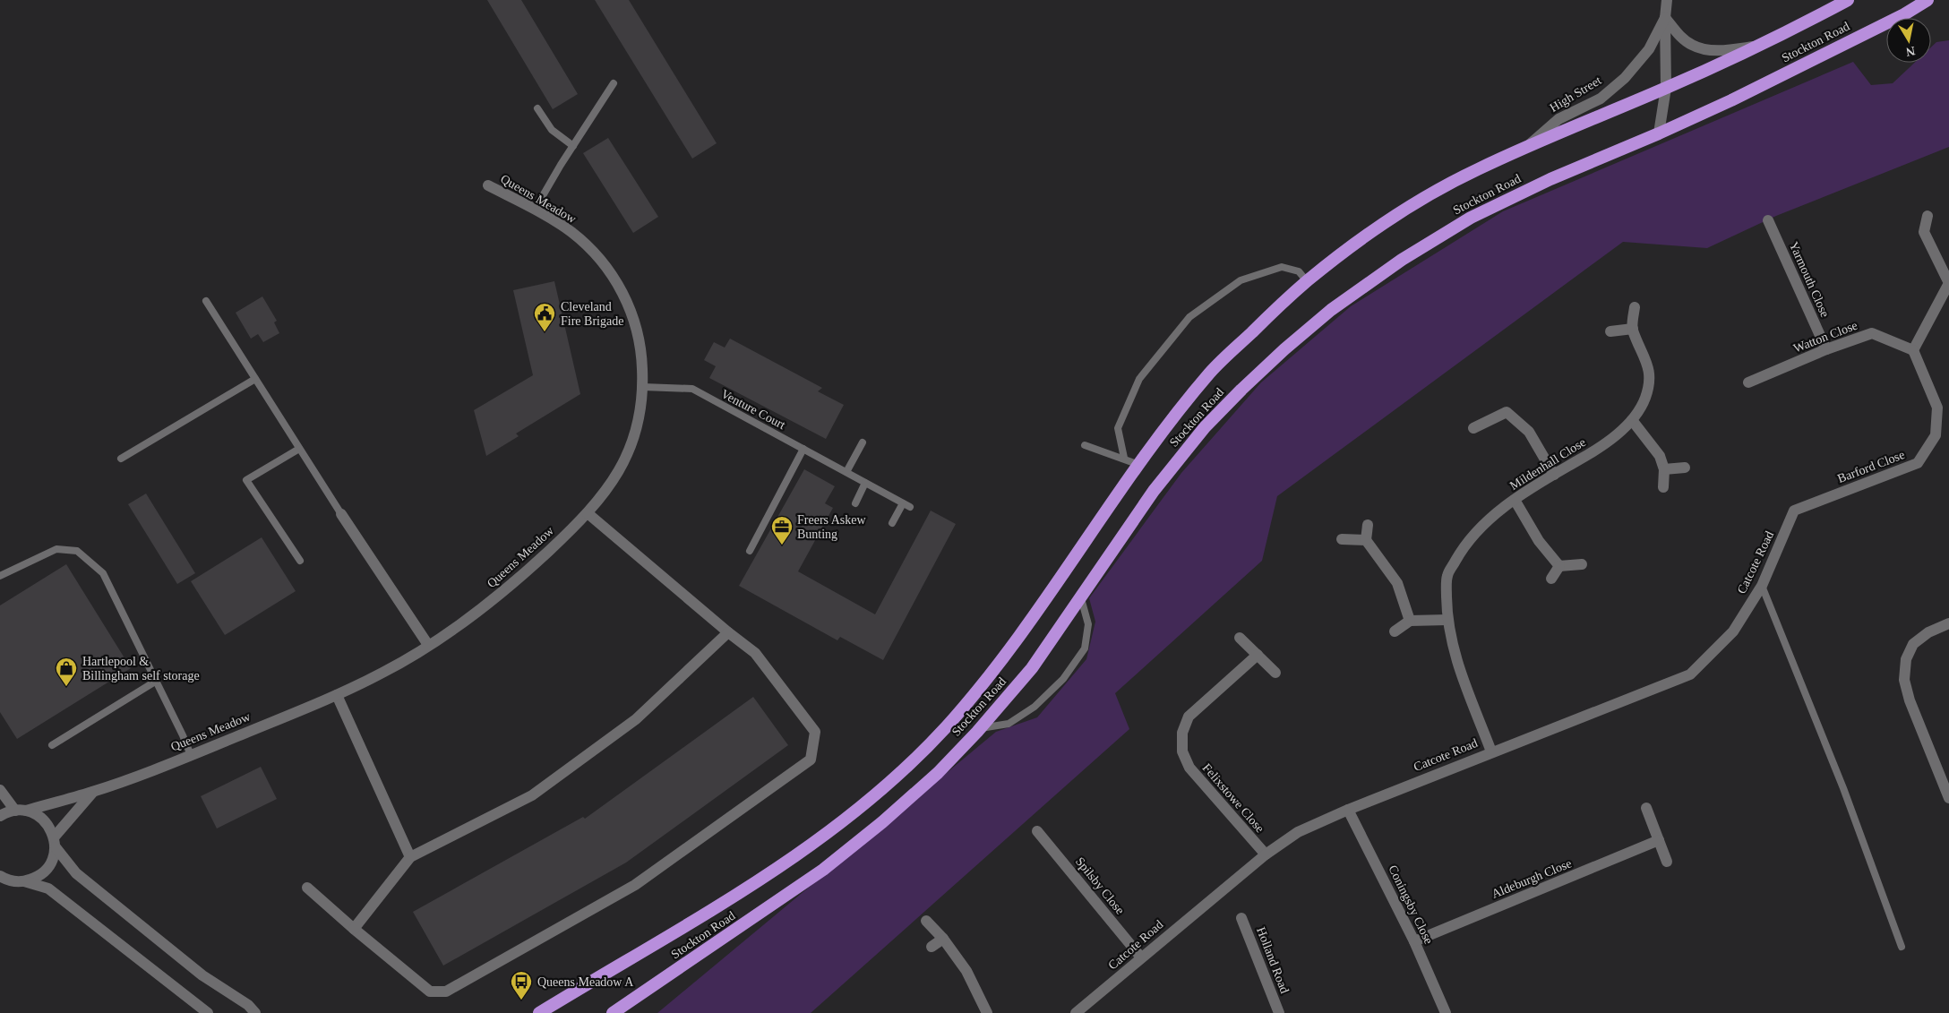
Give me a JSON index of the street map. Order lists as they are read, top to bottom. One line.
{"streets":{"highway":["Stockton Road"],"street":["High Street","Queens Meadow","Yarmouth Close","Watton Close","Mildenhall Close","Barford Close","Catcote Road","Felixstowe Close","Aldeburgh Close","Spilsby Close","Coningsby Close","Holland Road"],"lane":["Venture Court"]},"crossings":[["Stockton Road","High Street"],["Queens Meadow","Venture Court"],["Yarmouth Close","Watton Close"],["Watton Close","Barford Close"],["Mildenhall Close","Catcote Road"],["Barford Close","Catcote Road"],["Catcote Road","Felixstowe Close"],["Catcote Road","Spilsby Close"],["Catcote Road","Coningsby Close"],["Aldeburgh Close","Coningsby Close"]],"places":{"public building":["Cleveland Fire Brigade"],"office":["Freers Askew Bunting"],"shop":["Hartlepool & Billingham self storage"],"bus stop":["Queens Meadow A"]},"north":"bottom"}
